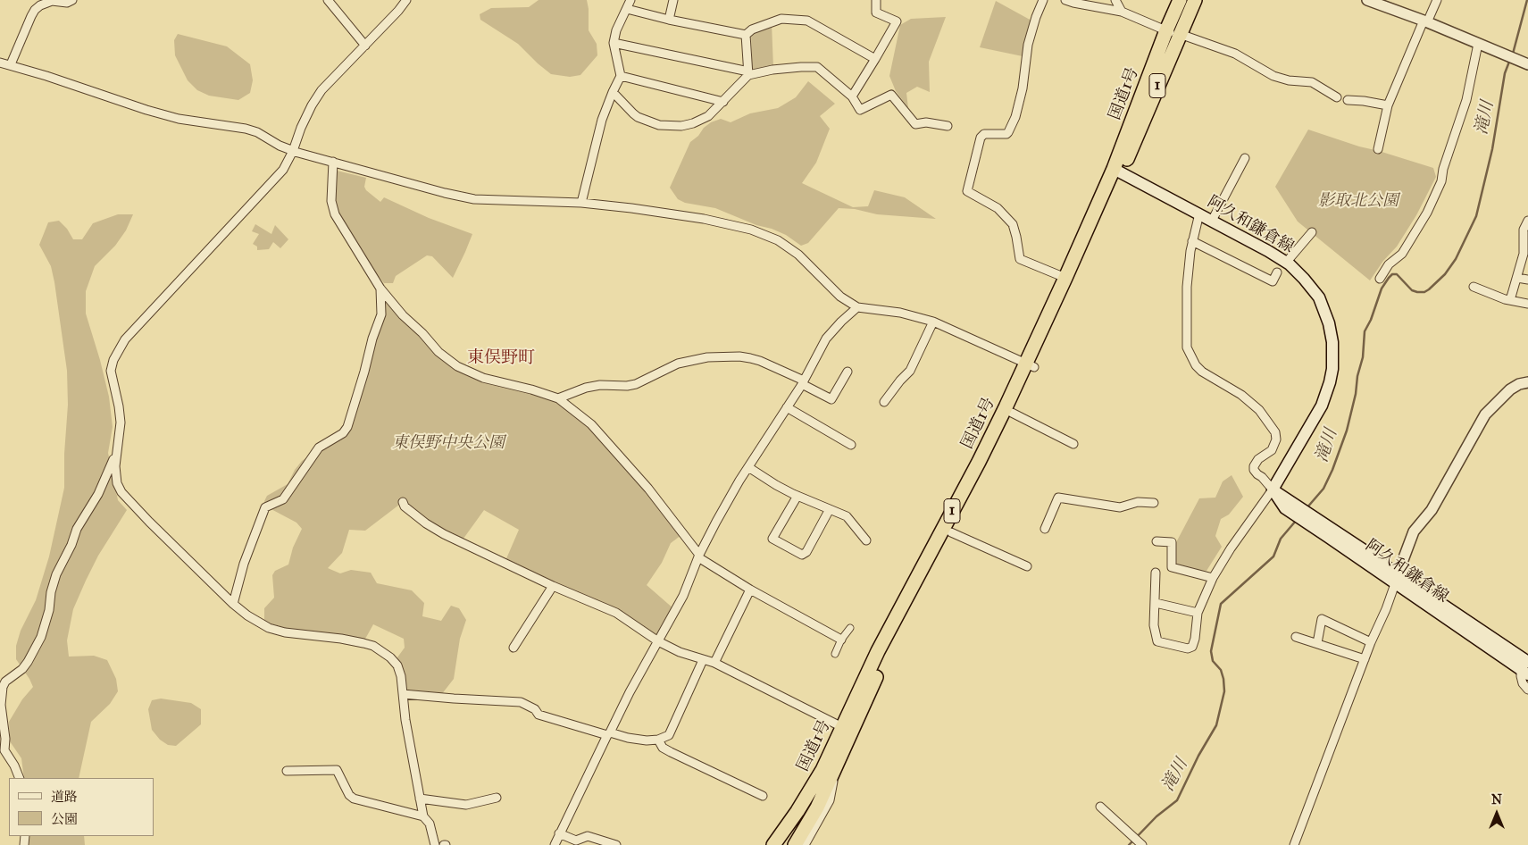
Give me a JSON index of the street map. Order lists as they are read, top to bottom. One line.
{"streets":{"highway":["1","国道1号"],"main road":["阿久和鎌倉線"]},"crossings":[["1","国道1号"],["国道1号","阿久和鎌倉線"]],"districts":["東俣野町"],"water":["滝川"],"parks":["影取北公園","東俣野中央公園"],"legend":["道路","公園"],"north":"top"}
